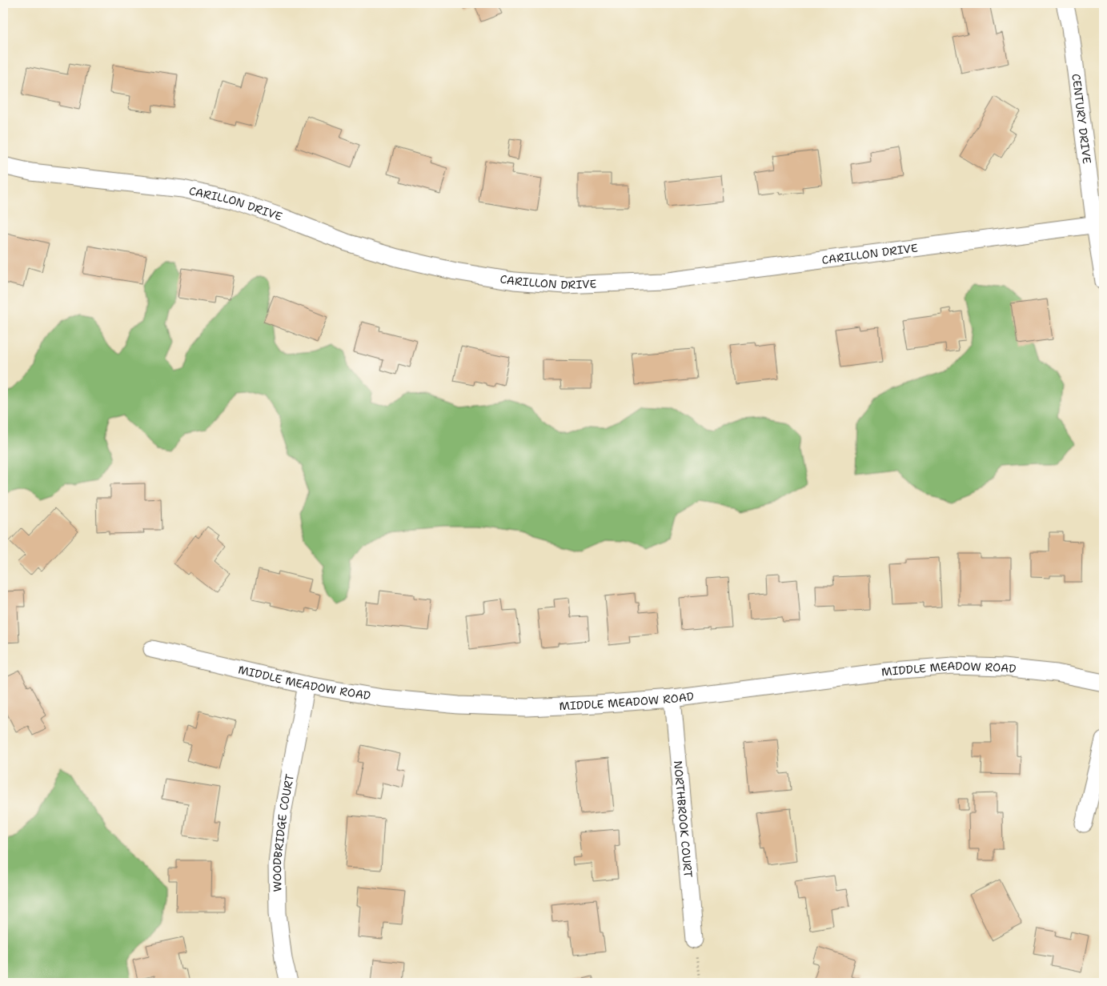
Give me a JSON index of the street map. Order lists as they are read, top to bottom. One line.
{"streets":{"street":["CENTURY DRIVE","CARILLON DRIVE","MIDDLE MEADOW ROAD","NORTHBROOK COURT","WOODBRIDGE COURT"]},"crossings":[["CENTURY DRIVE","CARILLON DRIVE"],["MIDDLE MEADOW ROAD","NORTHBROOK COURT"],["MIDDLE MEADOW ROAD","WOODBRIDGE COURT"]]}
